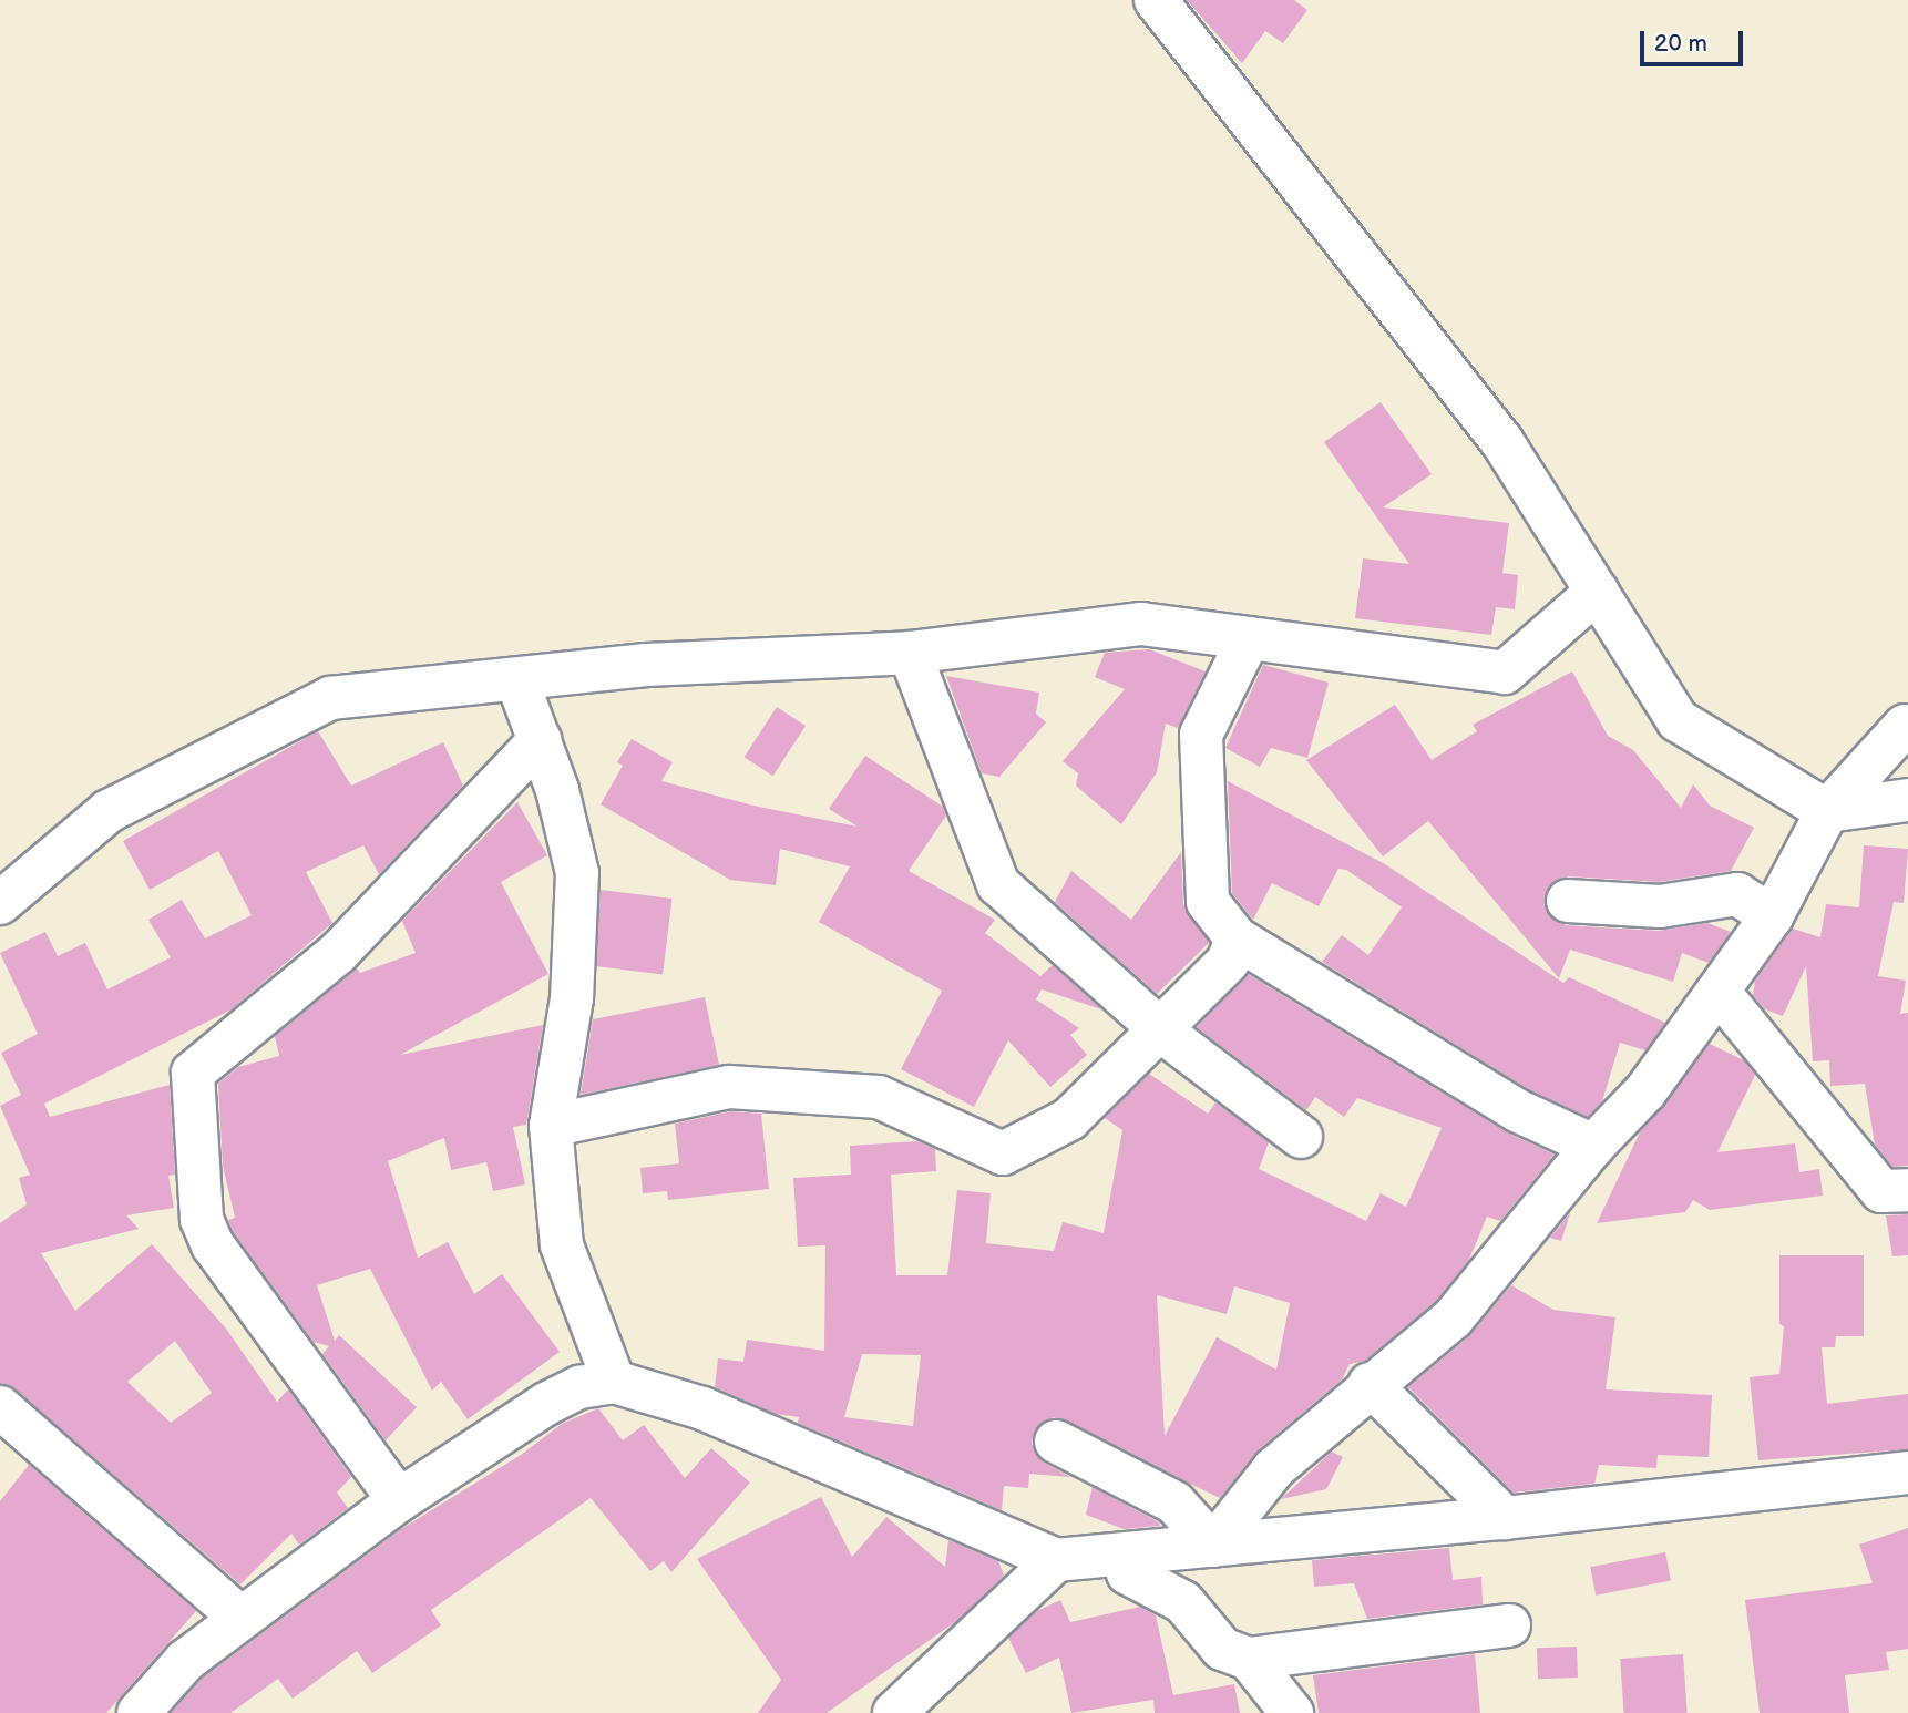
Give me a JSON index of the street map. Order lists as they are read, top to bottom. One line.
{"scale_bar":"20 m"}
